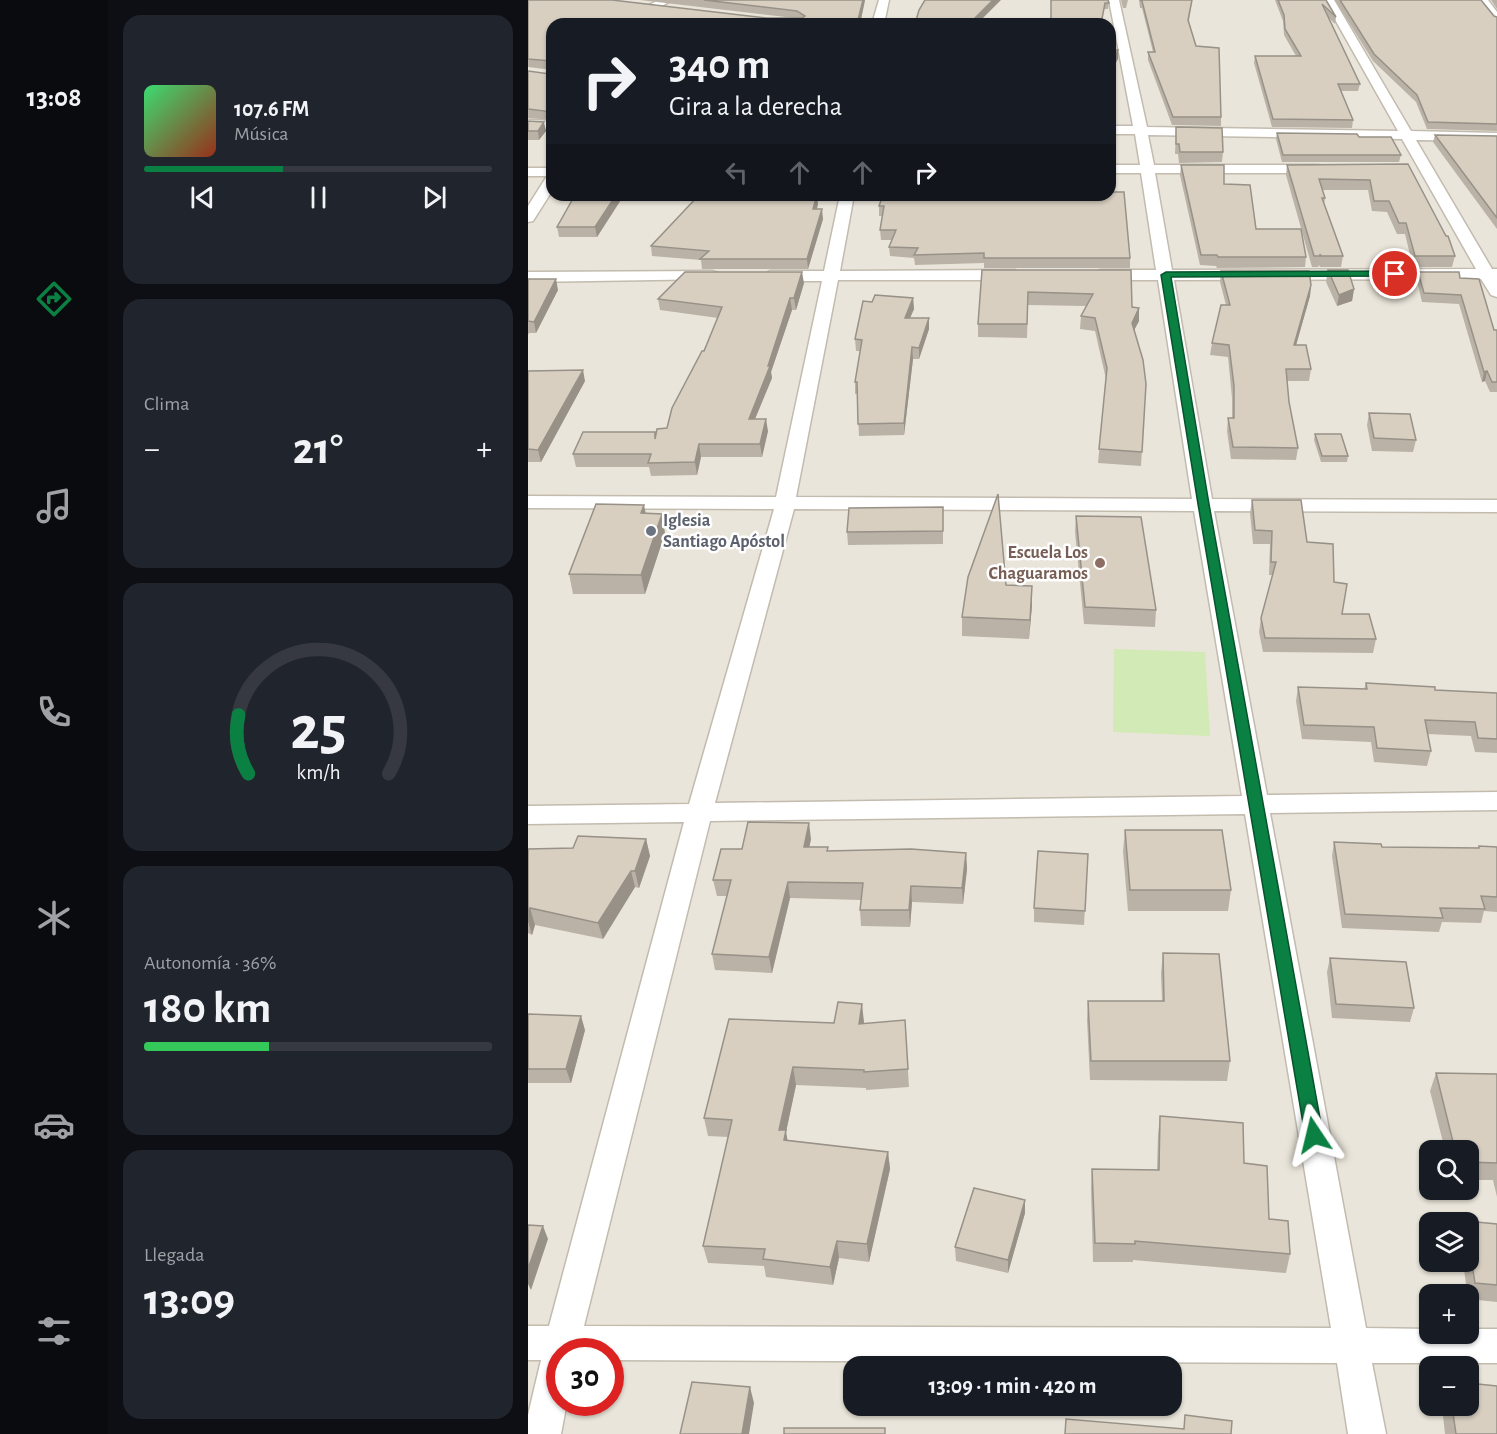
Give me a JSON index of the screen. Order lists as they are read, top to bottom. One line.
{"places":["Iglesia Santiago Apóstol","Escuela Los Chaguaramos"],"page":{"tabs":"13:08","turn":["340 m","Gira a la derecha"],"song":["107.6 FM","Música"],"tile":["Clima",["Autonomía · 36%","180 km"],["Llegada","13:09"]],"heat":["−","21°","+"],"map_buttons":["+","−"],"limit":"30","trip":"13:09 · 1 min · 420 m","gauge":["25","km/h"]}}
